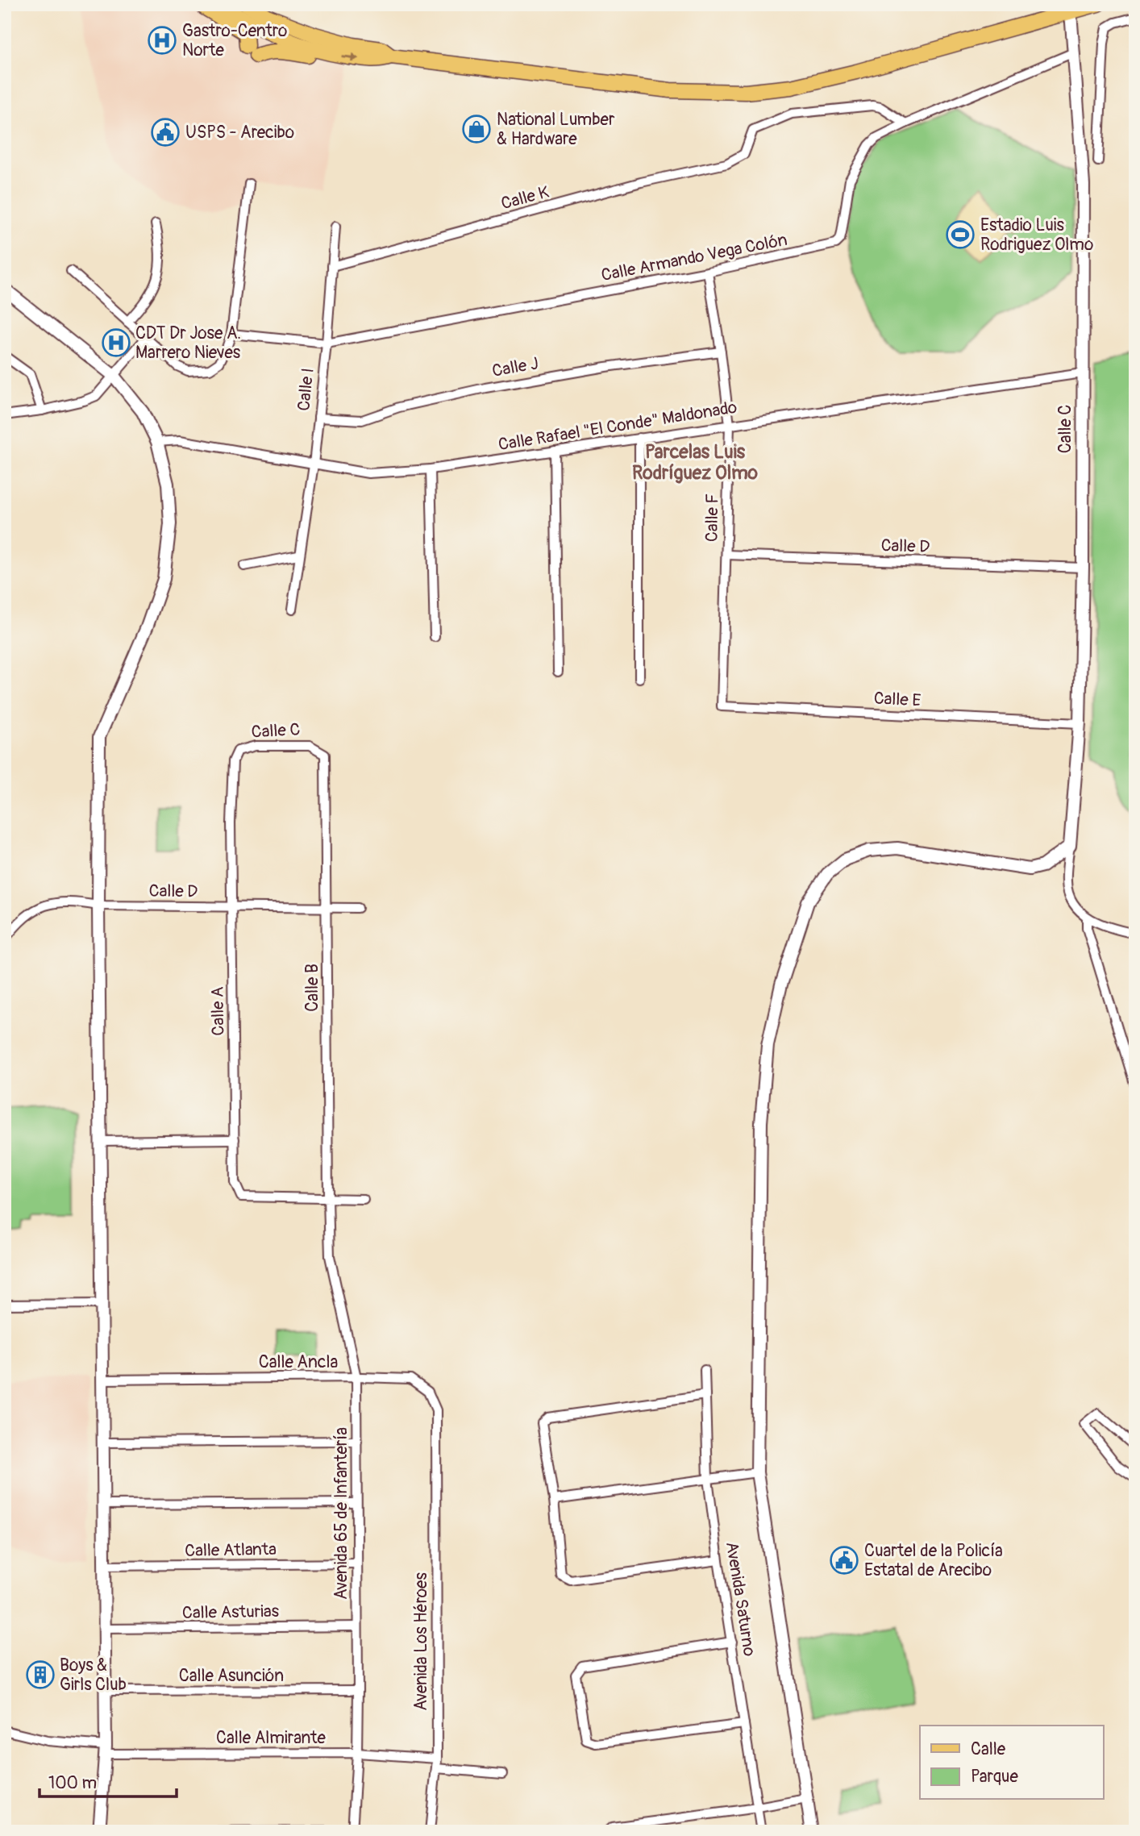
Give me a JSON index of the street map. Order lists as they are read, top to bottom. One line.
{"streets":{"street":["Calle K","Calle Armando Vega Colón","Calle J","Calle I","Calle Rafael \"El Conde\" Maldonado","Calle C","Calle F","Calle D","Calle E","Calle B","Calle A","Calle Ancla","Avenida 65 de Infantería","Calle Atlanta","Avenida Saturno","Calle Asturias","Avenida Los Héroes","Calle Asunción","Calle Almirante"]},"crossings":[["Calle K","Calle Armando Vega Colón"],["Calle K","Calle I"],["Calle Armando Vega Colón","Calle I"],["Calle Armando Vega Colón","Calle C"],["Calle Armando Vega Colón","Calle F"],["Calle J","Calle I"],["Calle J","Calle F"],["Calle I","Calle Rafael \"El Conde\" Maldonado"],["Calle Rafael \"El Conde\" Maldonado","Calle C"],["Calle Rafael \"El Conde\" Maldonado","Calle F"],["Calle C","Calle D"],["Calle C","Calle E"],["Calle C","Calle B"],["Calle C","Calle A"],["Calle F","Calle D"],["Calle F","Calle E"],["Calle D","Calle B"],["Calle D","Calle A"],["Calle B","Avenida 65 de Infantería"],["Calle Ancla","Avenida 65 de Infantería"],["Calle Ancla","Avenida Los Héroes"],["Avenida 65 de Infantería","Calle Atlanta"],["Avenida 65 de Infantería","Calle Asturias"],["Avenida 65 de Infantería","Calle Asunción"],["Avenida 65 de Infantería","Calle Almirante"],["Avenida Los Héroes","Calle Almirante"]],"districts":["Parcelas Luis Rodríguez Olmo"],"places":{"hospital":["Gastro-Centro Norte","CDT Dr Jose A. Marrero Nieves"],"shop":["National Lumber & Hardware"],"public building":["USPS - Arecibo","Cuartel de la Policía Estatal de Arecibo"],"sports":["Estadio Luis Rodriguez Olmo"],"building":["Boys & Girls Club"]},"legend":["Calle","Parque"],"scale_bar":"100 m"}
